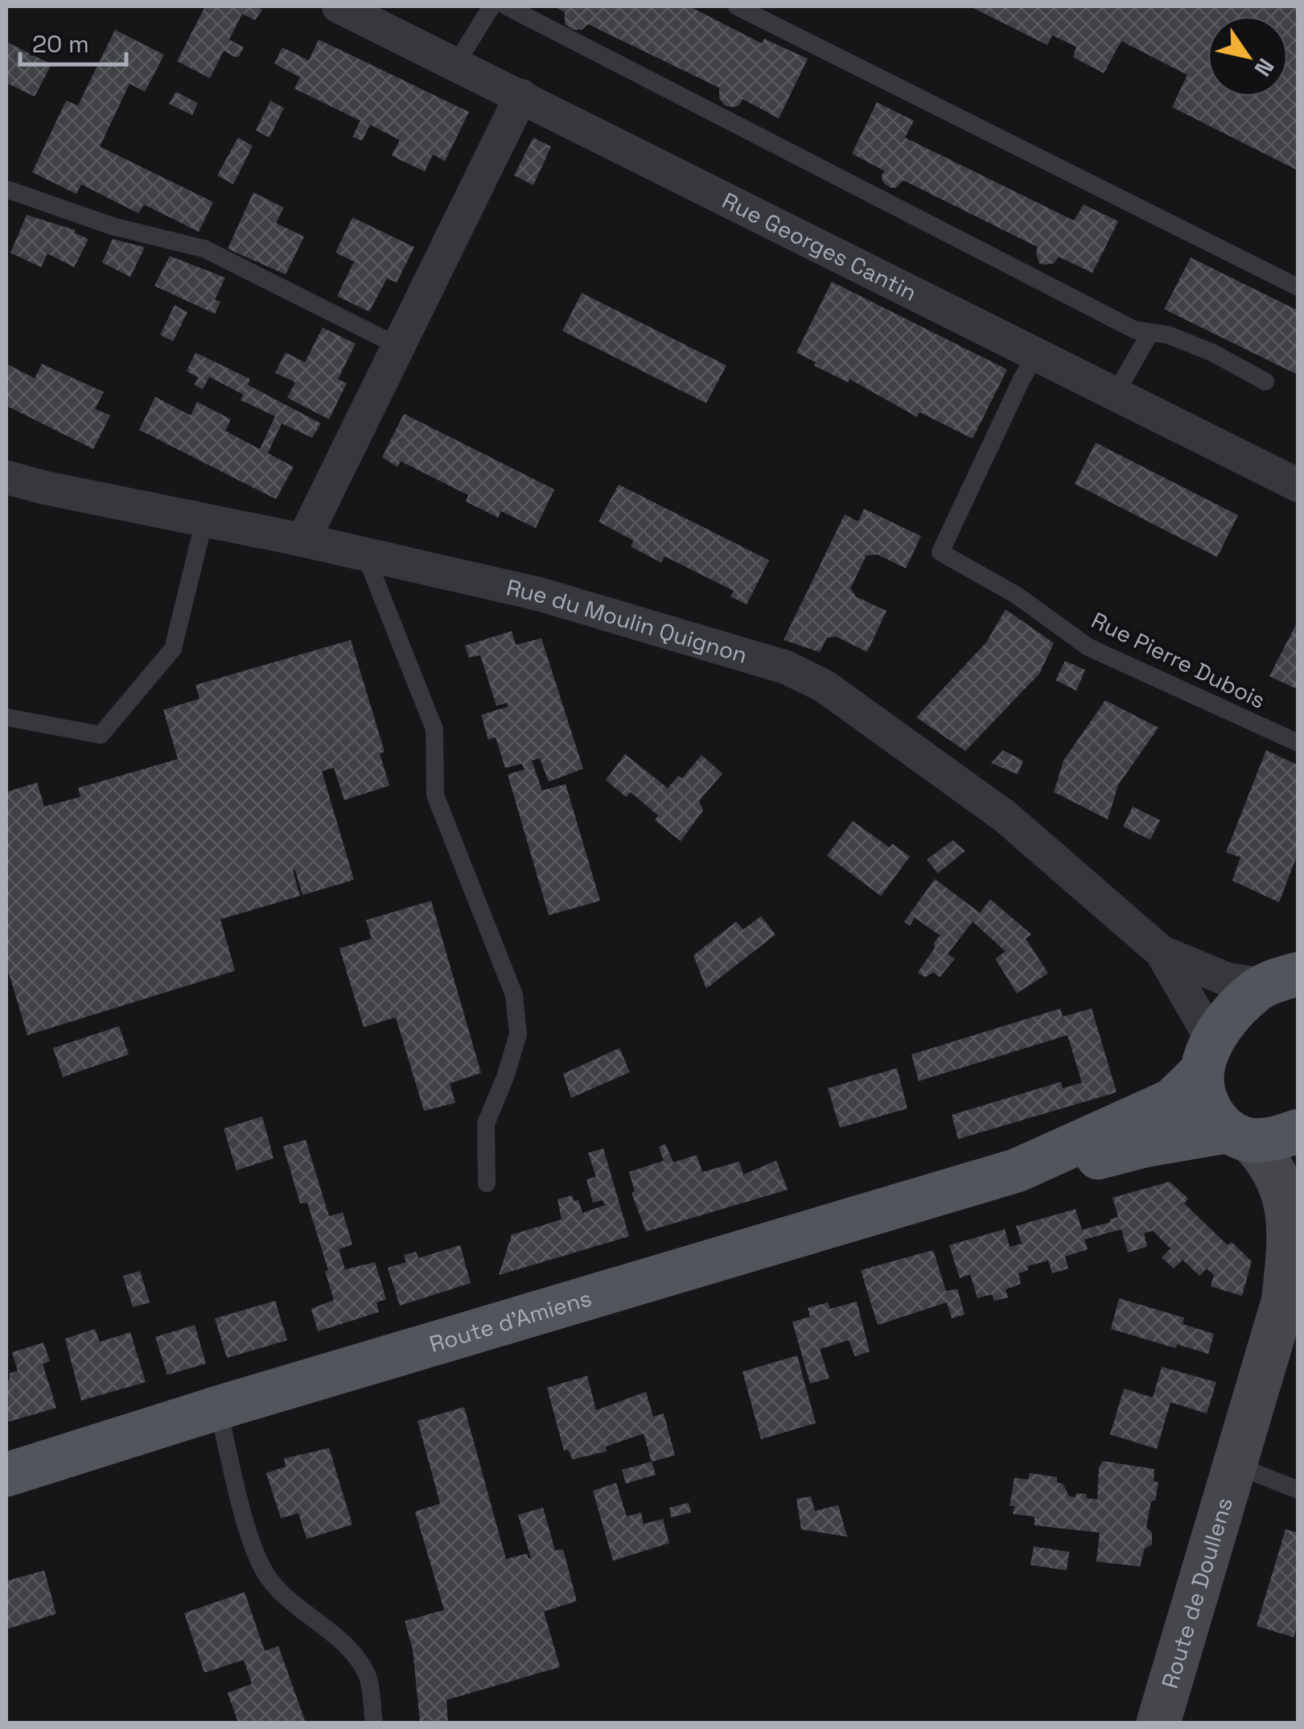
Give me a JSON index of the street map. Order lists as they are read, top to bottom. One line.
{"streets":{"main road":["Route d'Amiens"],"street":["Rue Georges Cantin","Rue du Moulin Quignon","Route de Doullens"],"lane":["Rue Pierre Dubois"]},"crossings":[["Rue Georges Cantin","Rue Pierre Dubois"],["Rue du Moulin Quignon","Route d'Amiens"],["Route d'Amiens","Route de Doullens"]],"scale_bar":"20 m","north":"bottom right"}
